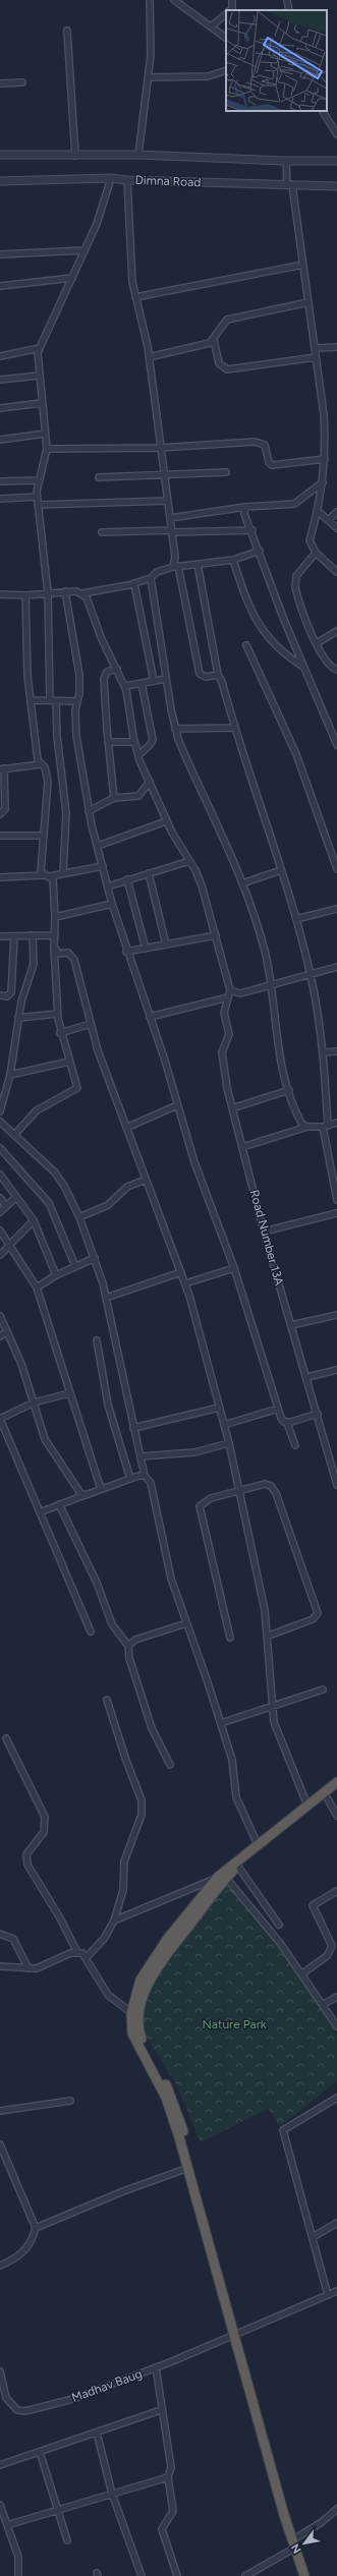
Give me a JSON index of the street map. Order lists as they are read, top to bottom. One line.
{"streets":{"street":["Dimna Road","Road Number 13A","Madhav Baug"]},"parks":["Nature Park"],"north":"bottom left"}
